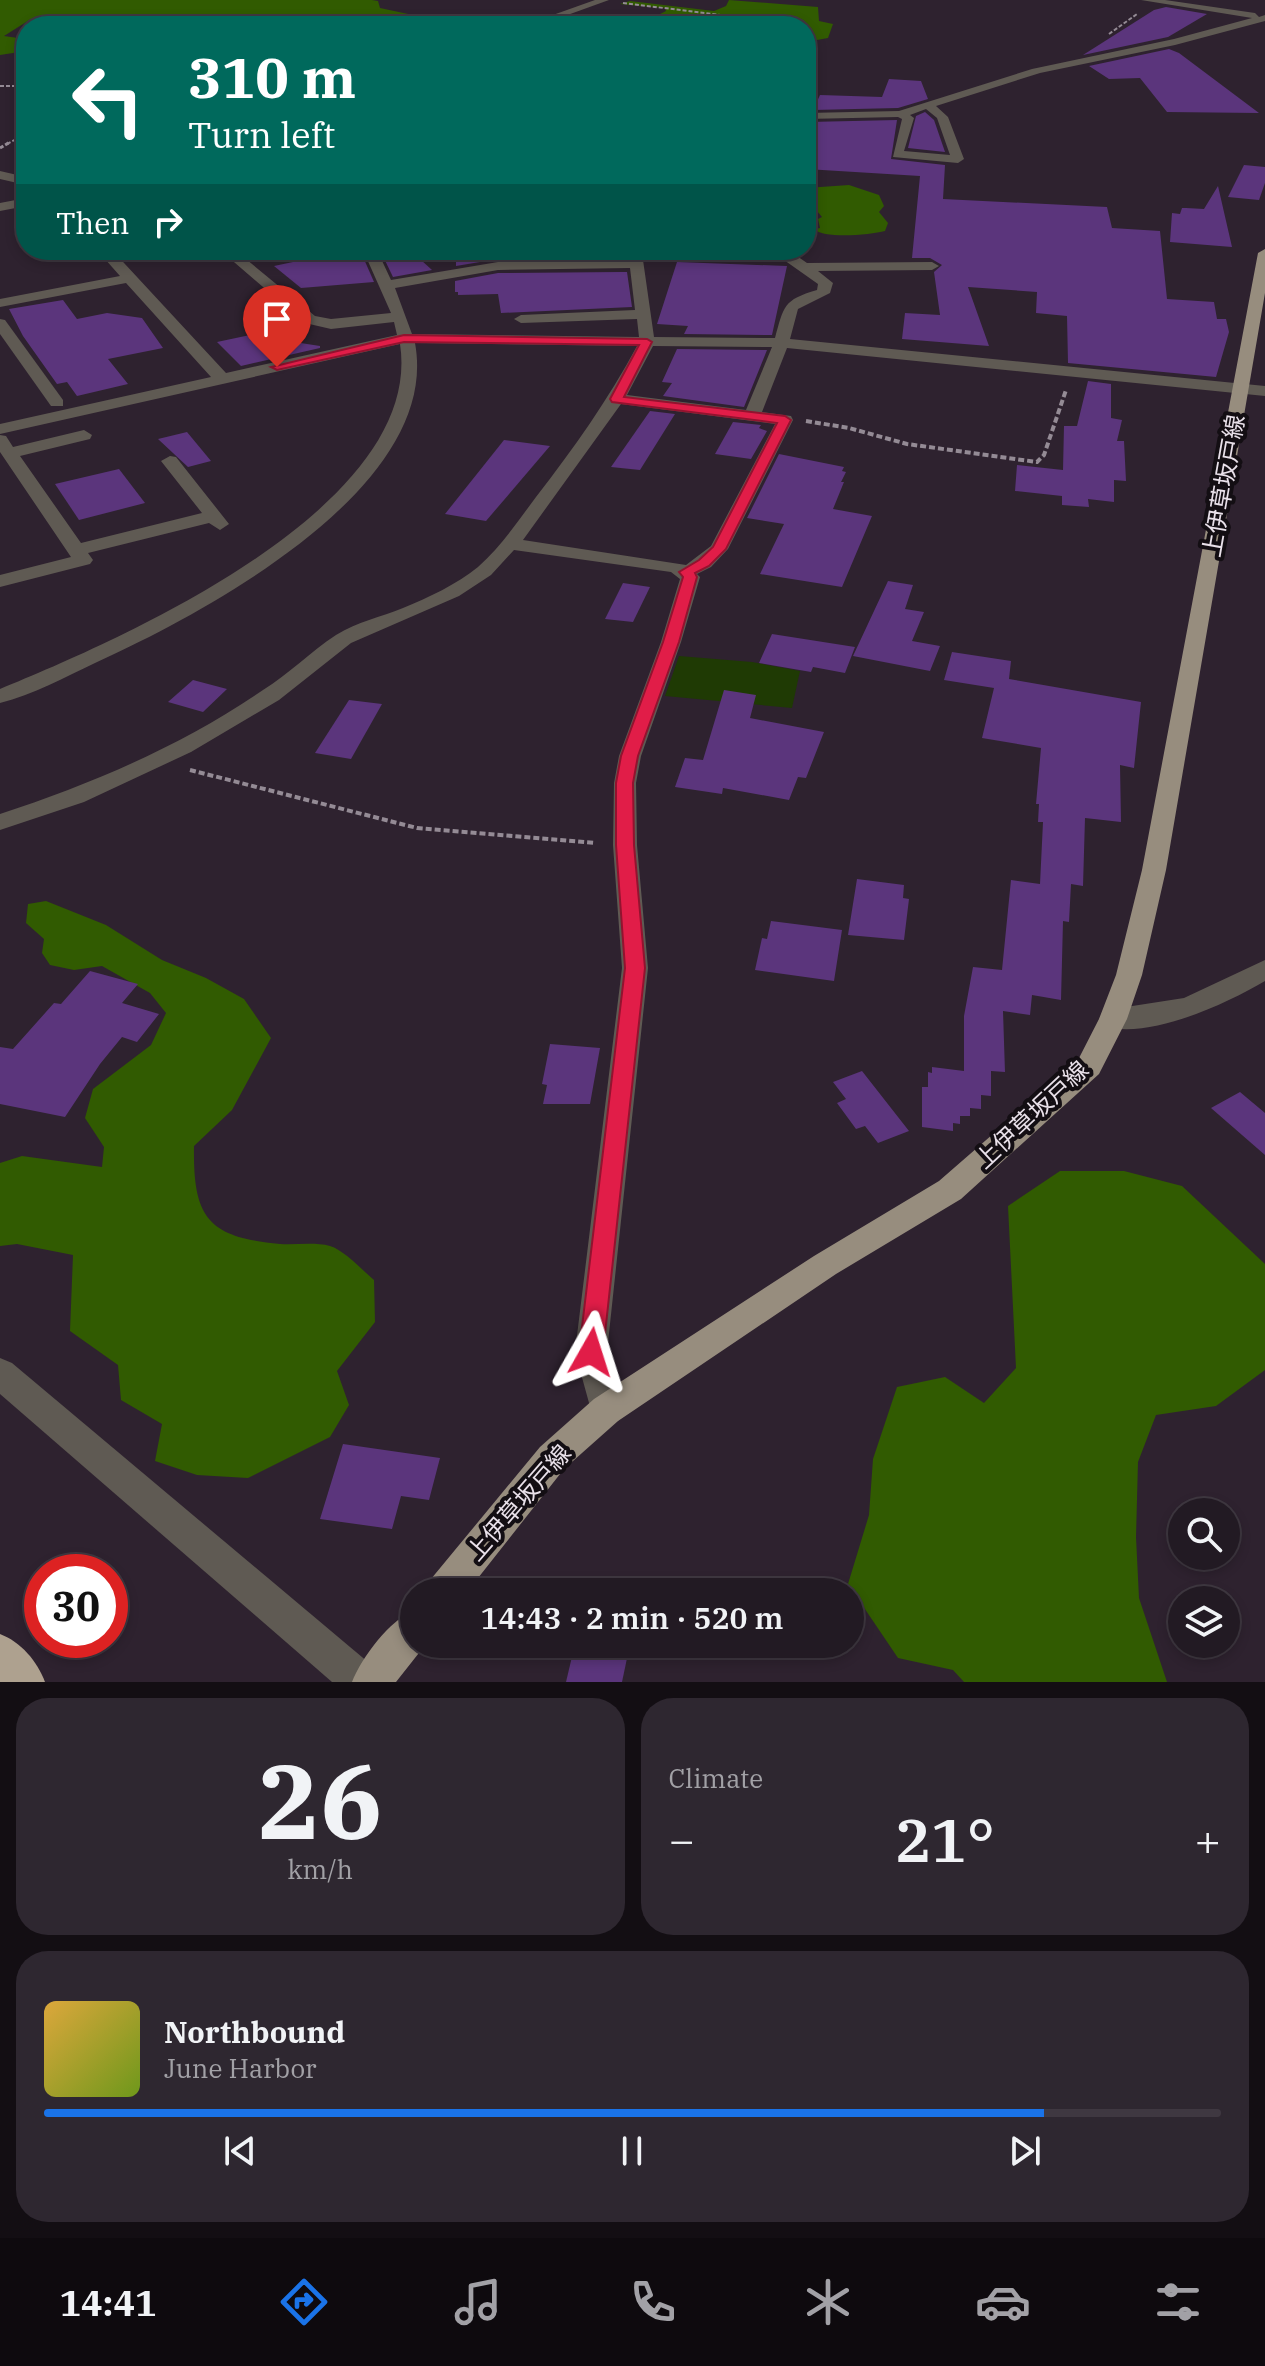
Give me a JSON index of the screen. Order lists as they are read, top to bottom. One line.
{"streets":{"main road":["上伊草坂戸線"]},"page":{"turn":["310 m","Turn left"],"then":"Then","limit":"30","trip":"14:43 · 2 min · 520 m","tile":[["26","km/h"],"Climate"],"heat":["−","21°","+"],"song":["Northbound","June Harbor"],"tabs":"14:41"}}
